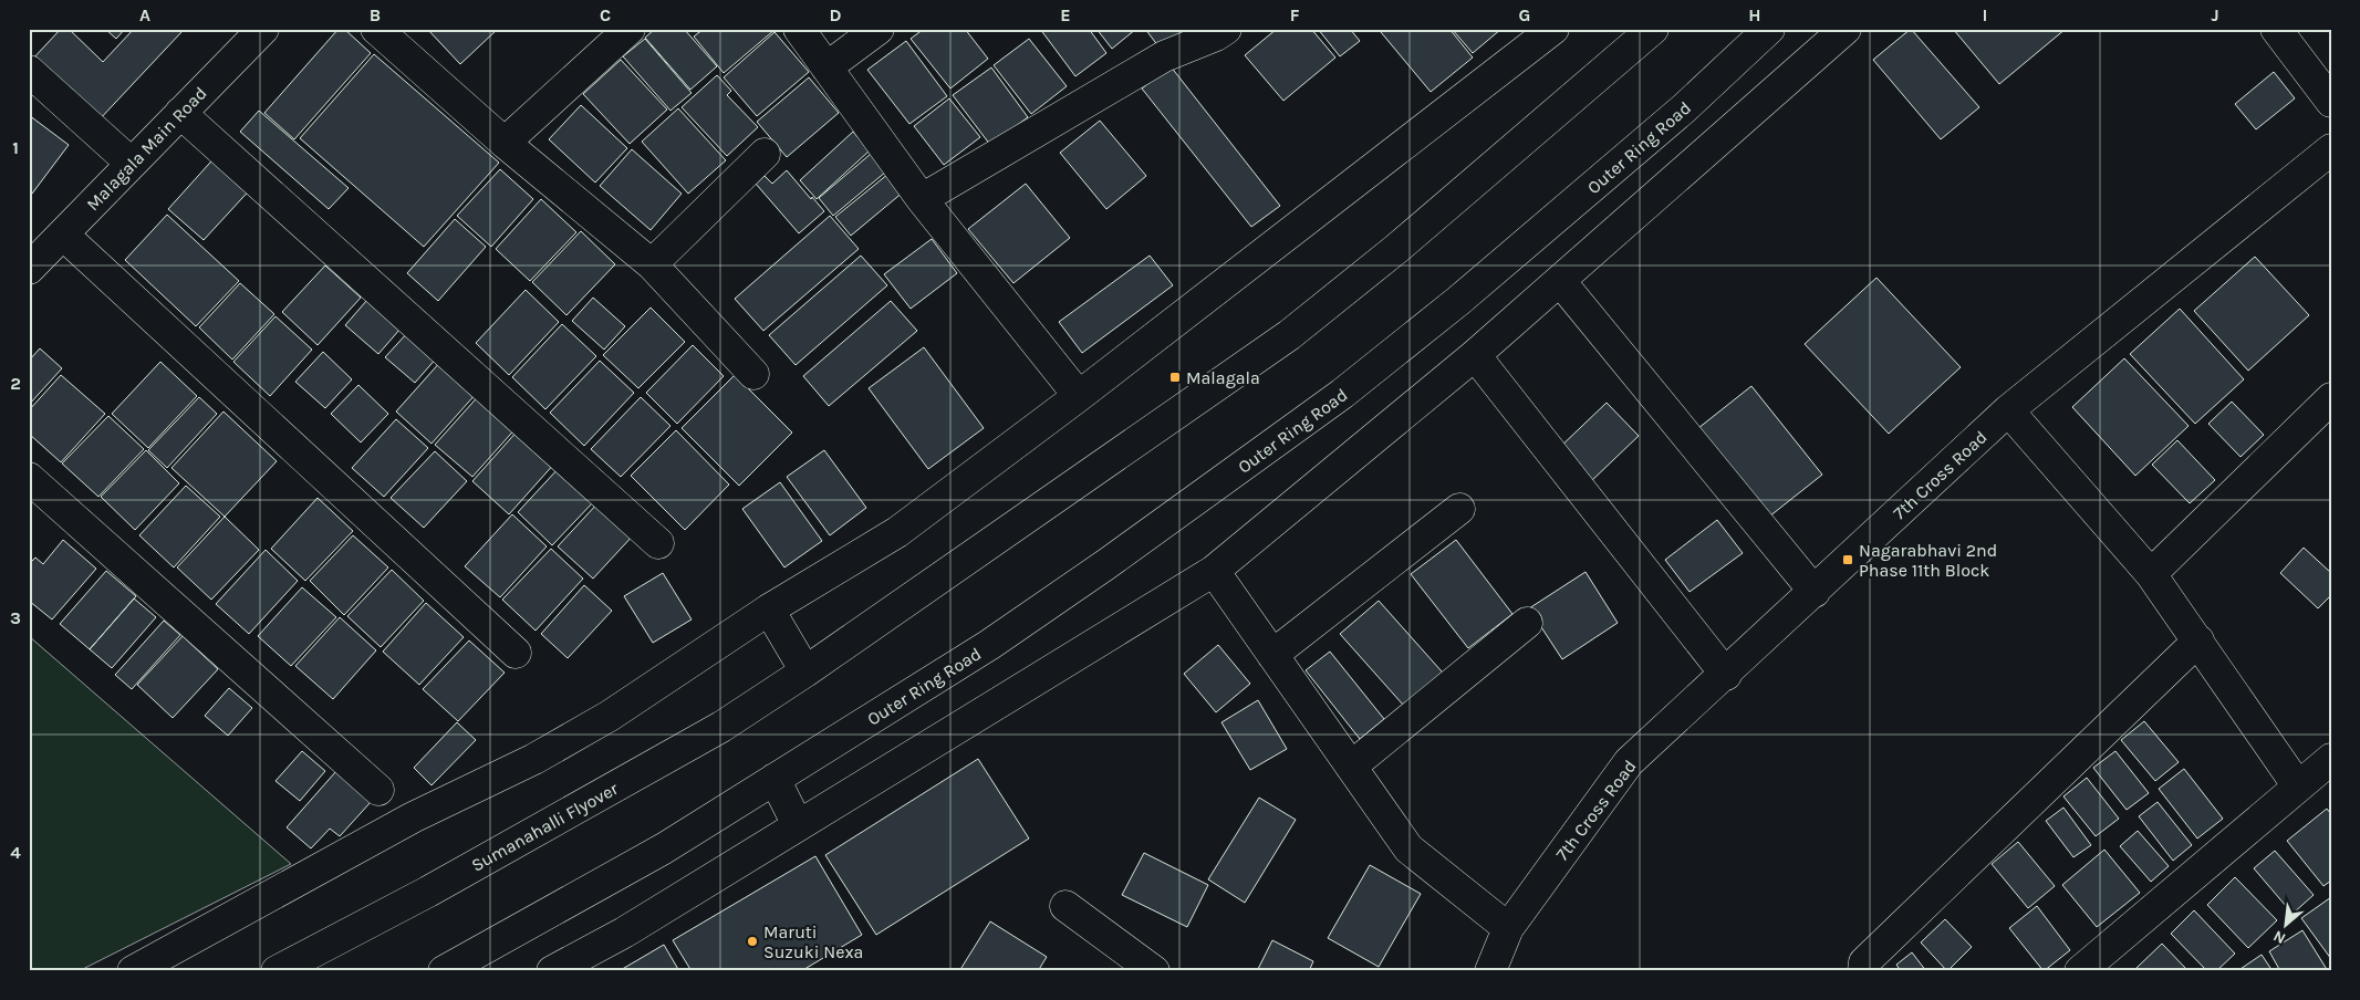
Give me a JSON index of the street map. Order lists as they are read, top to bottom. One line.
{"streets":{"main road":["Outer Ring Road","Malagala Main Road","7th Cross Road","Sumanahalli Flyover"]},"places":{"transit":["Malagala","Nagarabhavi 2nd Phase 11th Block"],"other":["Maruti Suzuki Nexa"]},"north":"bottom left","grid":{"columns":["A","B","C","D","E","F","G","H","I","J"],"rows":["1","2","3","4"]}}
